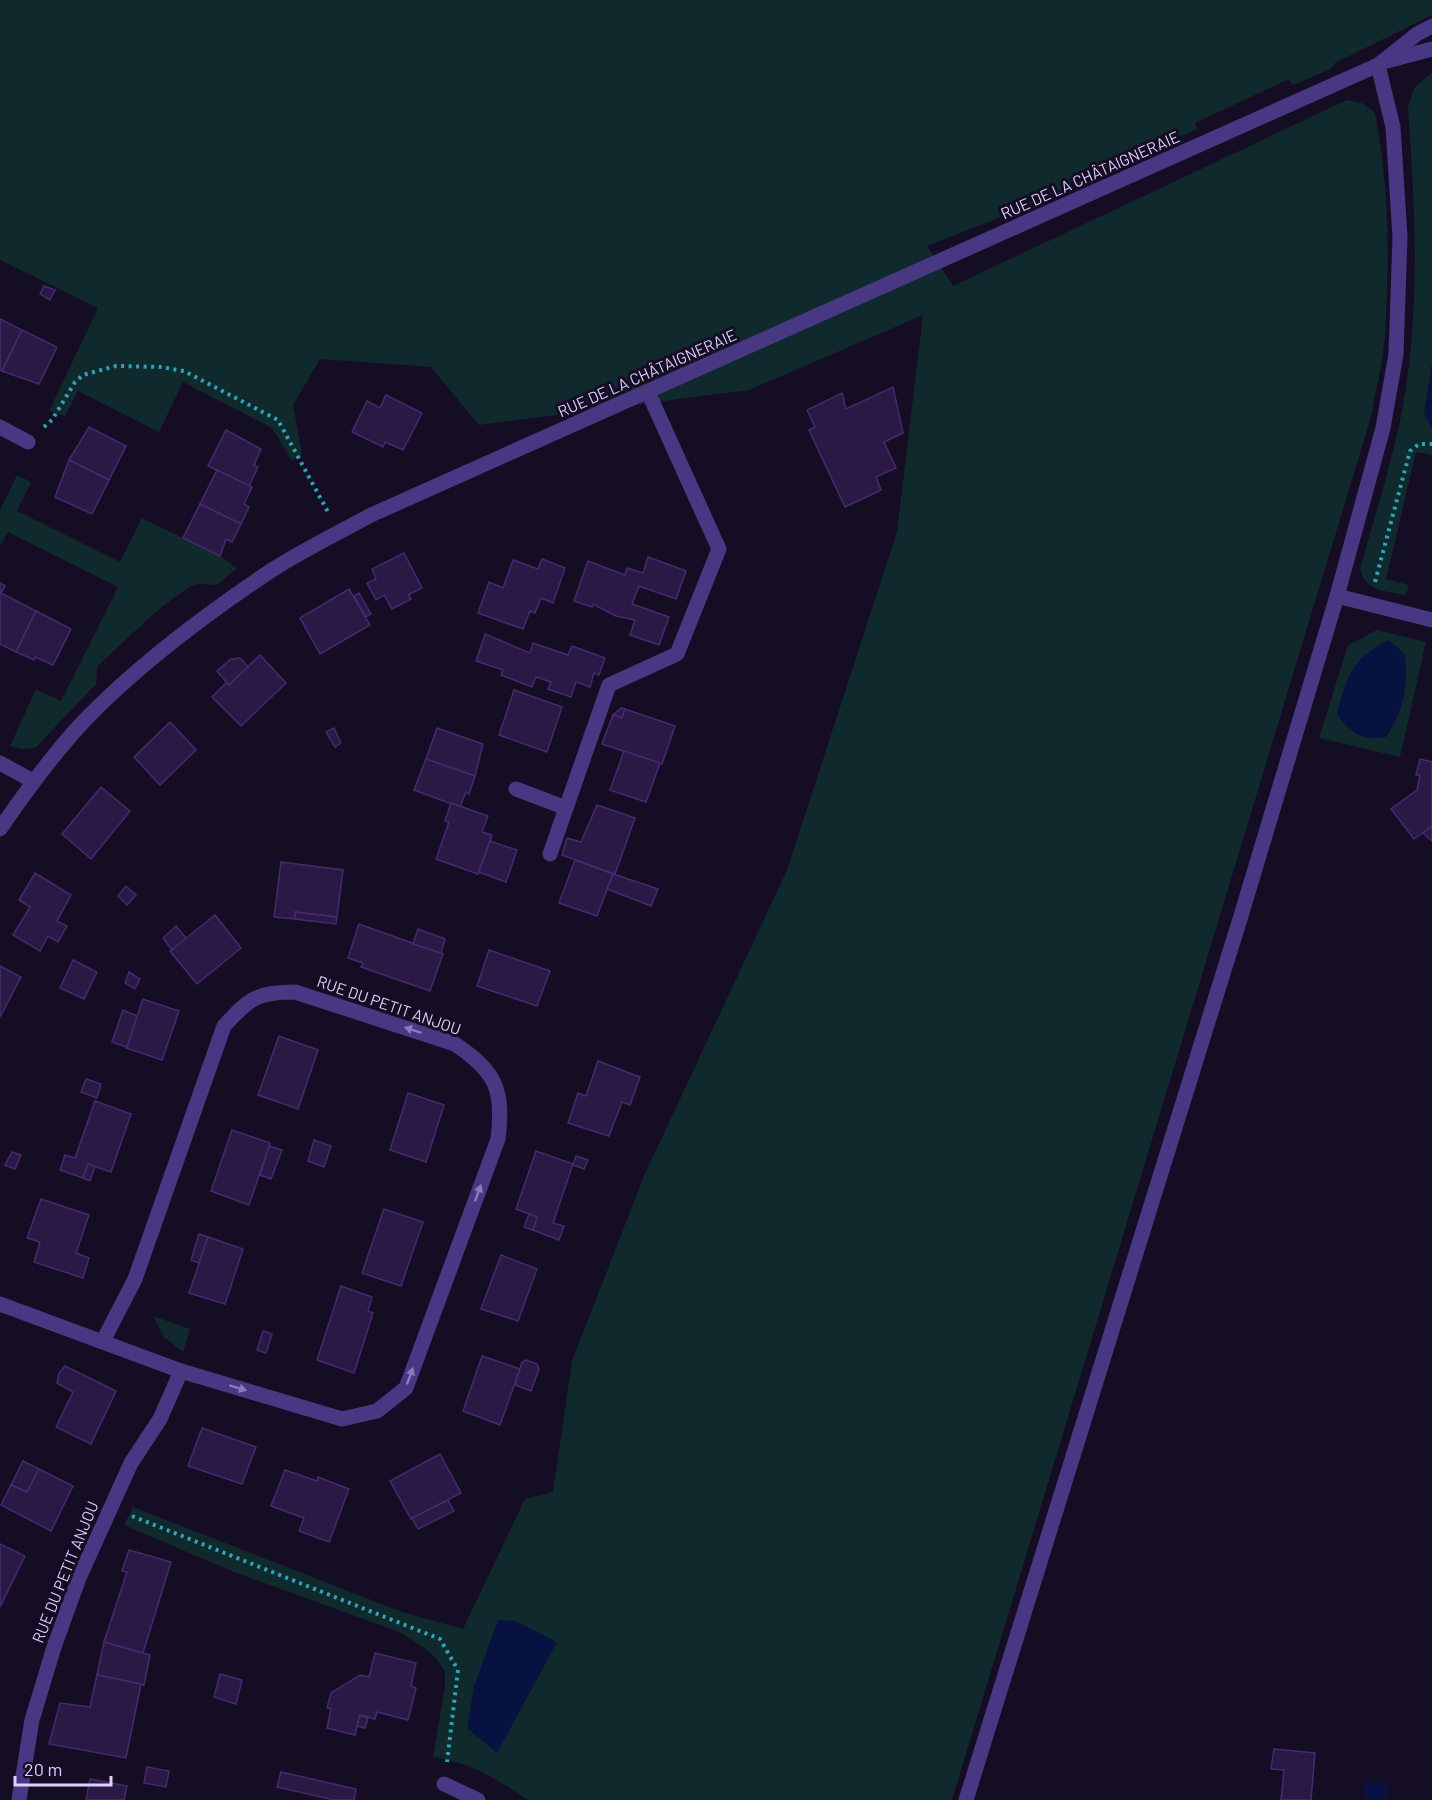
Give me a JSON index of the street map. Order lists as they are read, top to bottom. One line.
{"streets":{"street":["RUE DE LA CHÂTAIGNERAIE","RUE DU PETIT ANJOU"]},"scale_bar":"20 m"}
